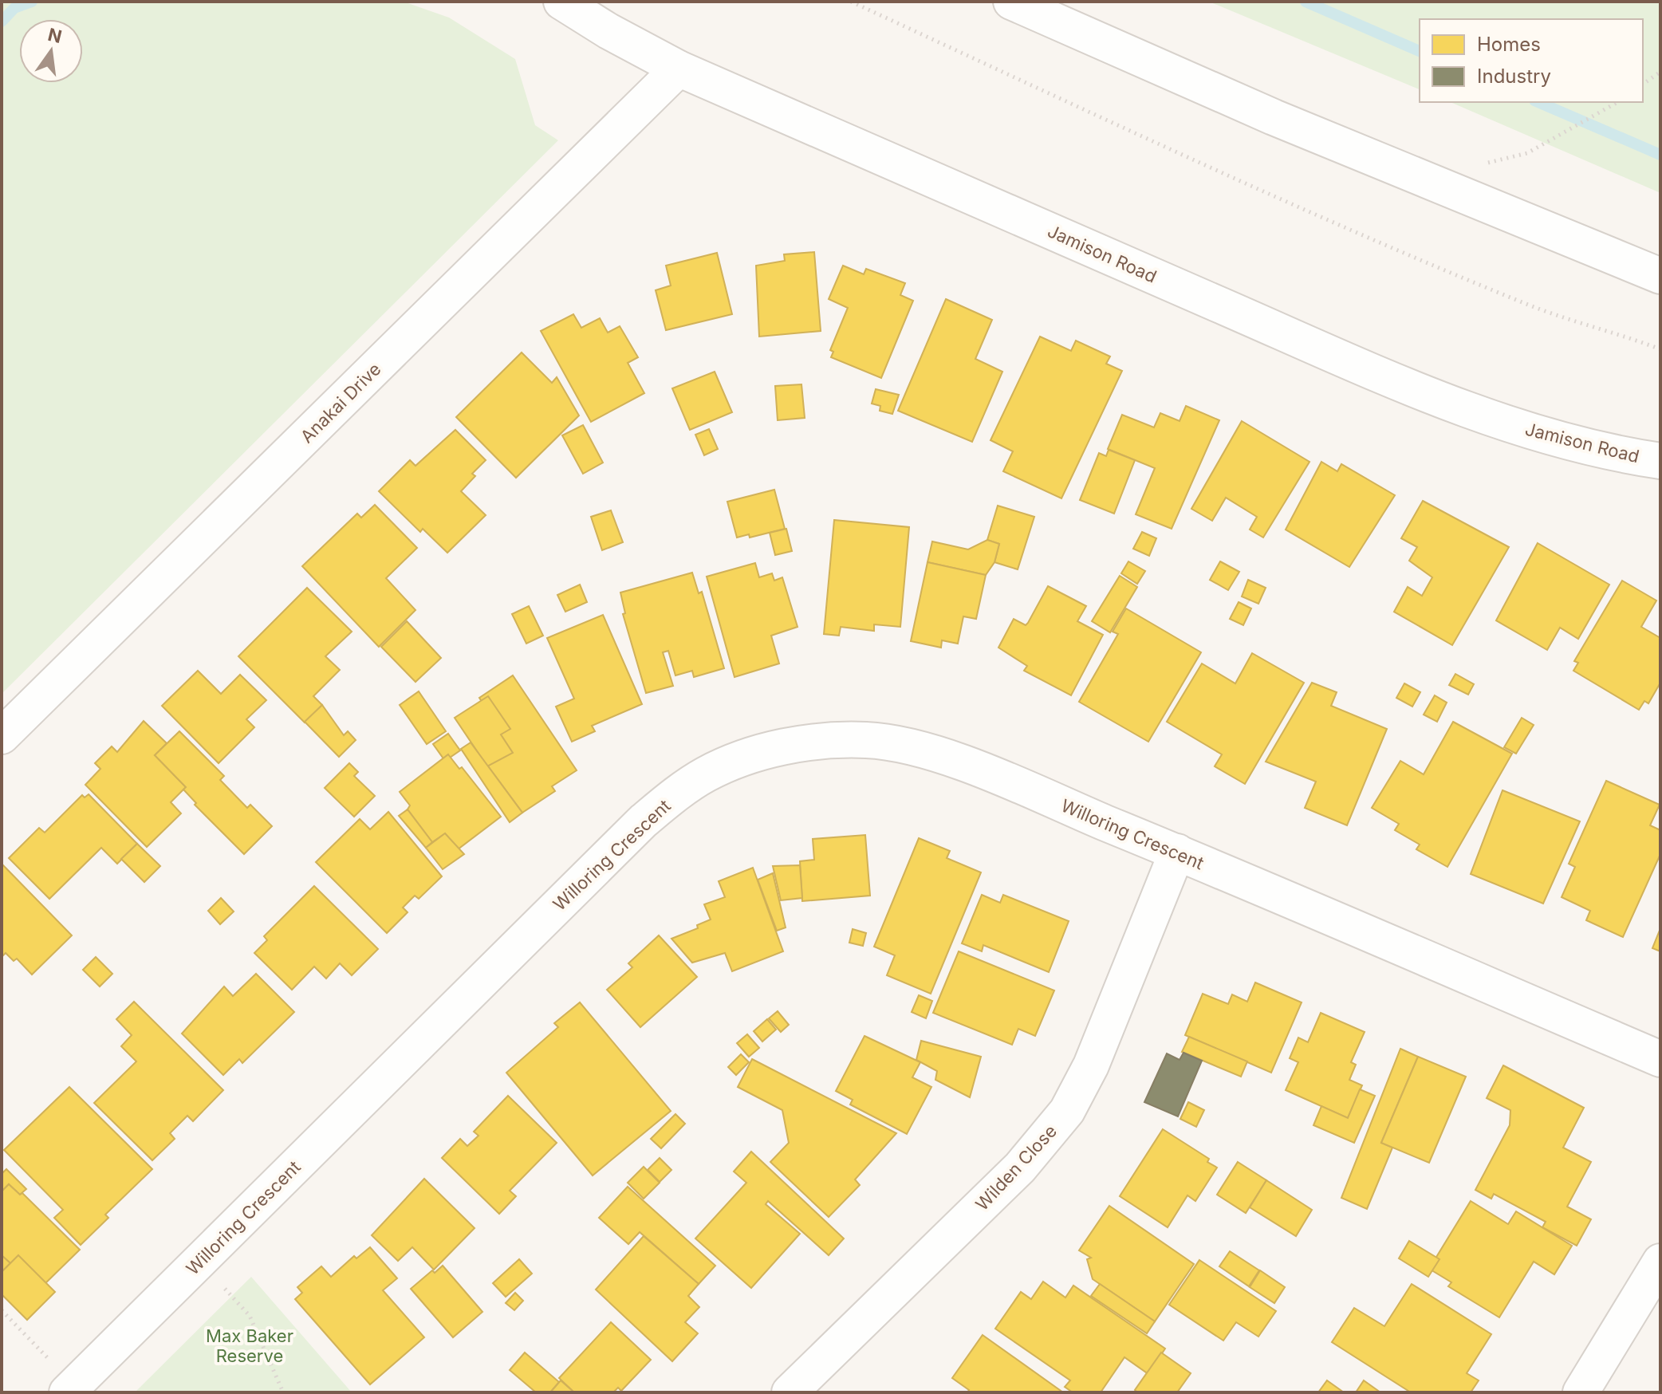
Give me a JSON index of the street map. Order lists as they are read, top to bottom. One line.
{"streets":{"street":["Jamison Road","Anakai Drive","Willoring Crescent","Wilden Close"]},"crossings":[["Jamison Road","Anakai Drive"],["Willoring Crescent","Wilden Close"]],"parks":["Max Baker Reserve"],"legend":["Homes","Industry"],"north":"top"}
